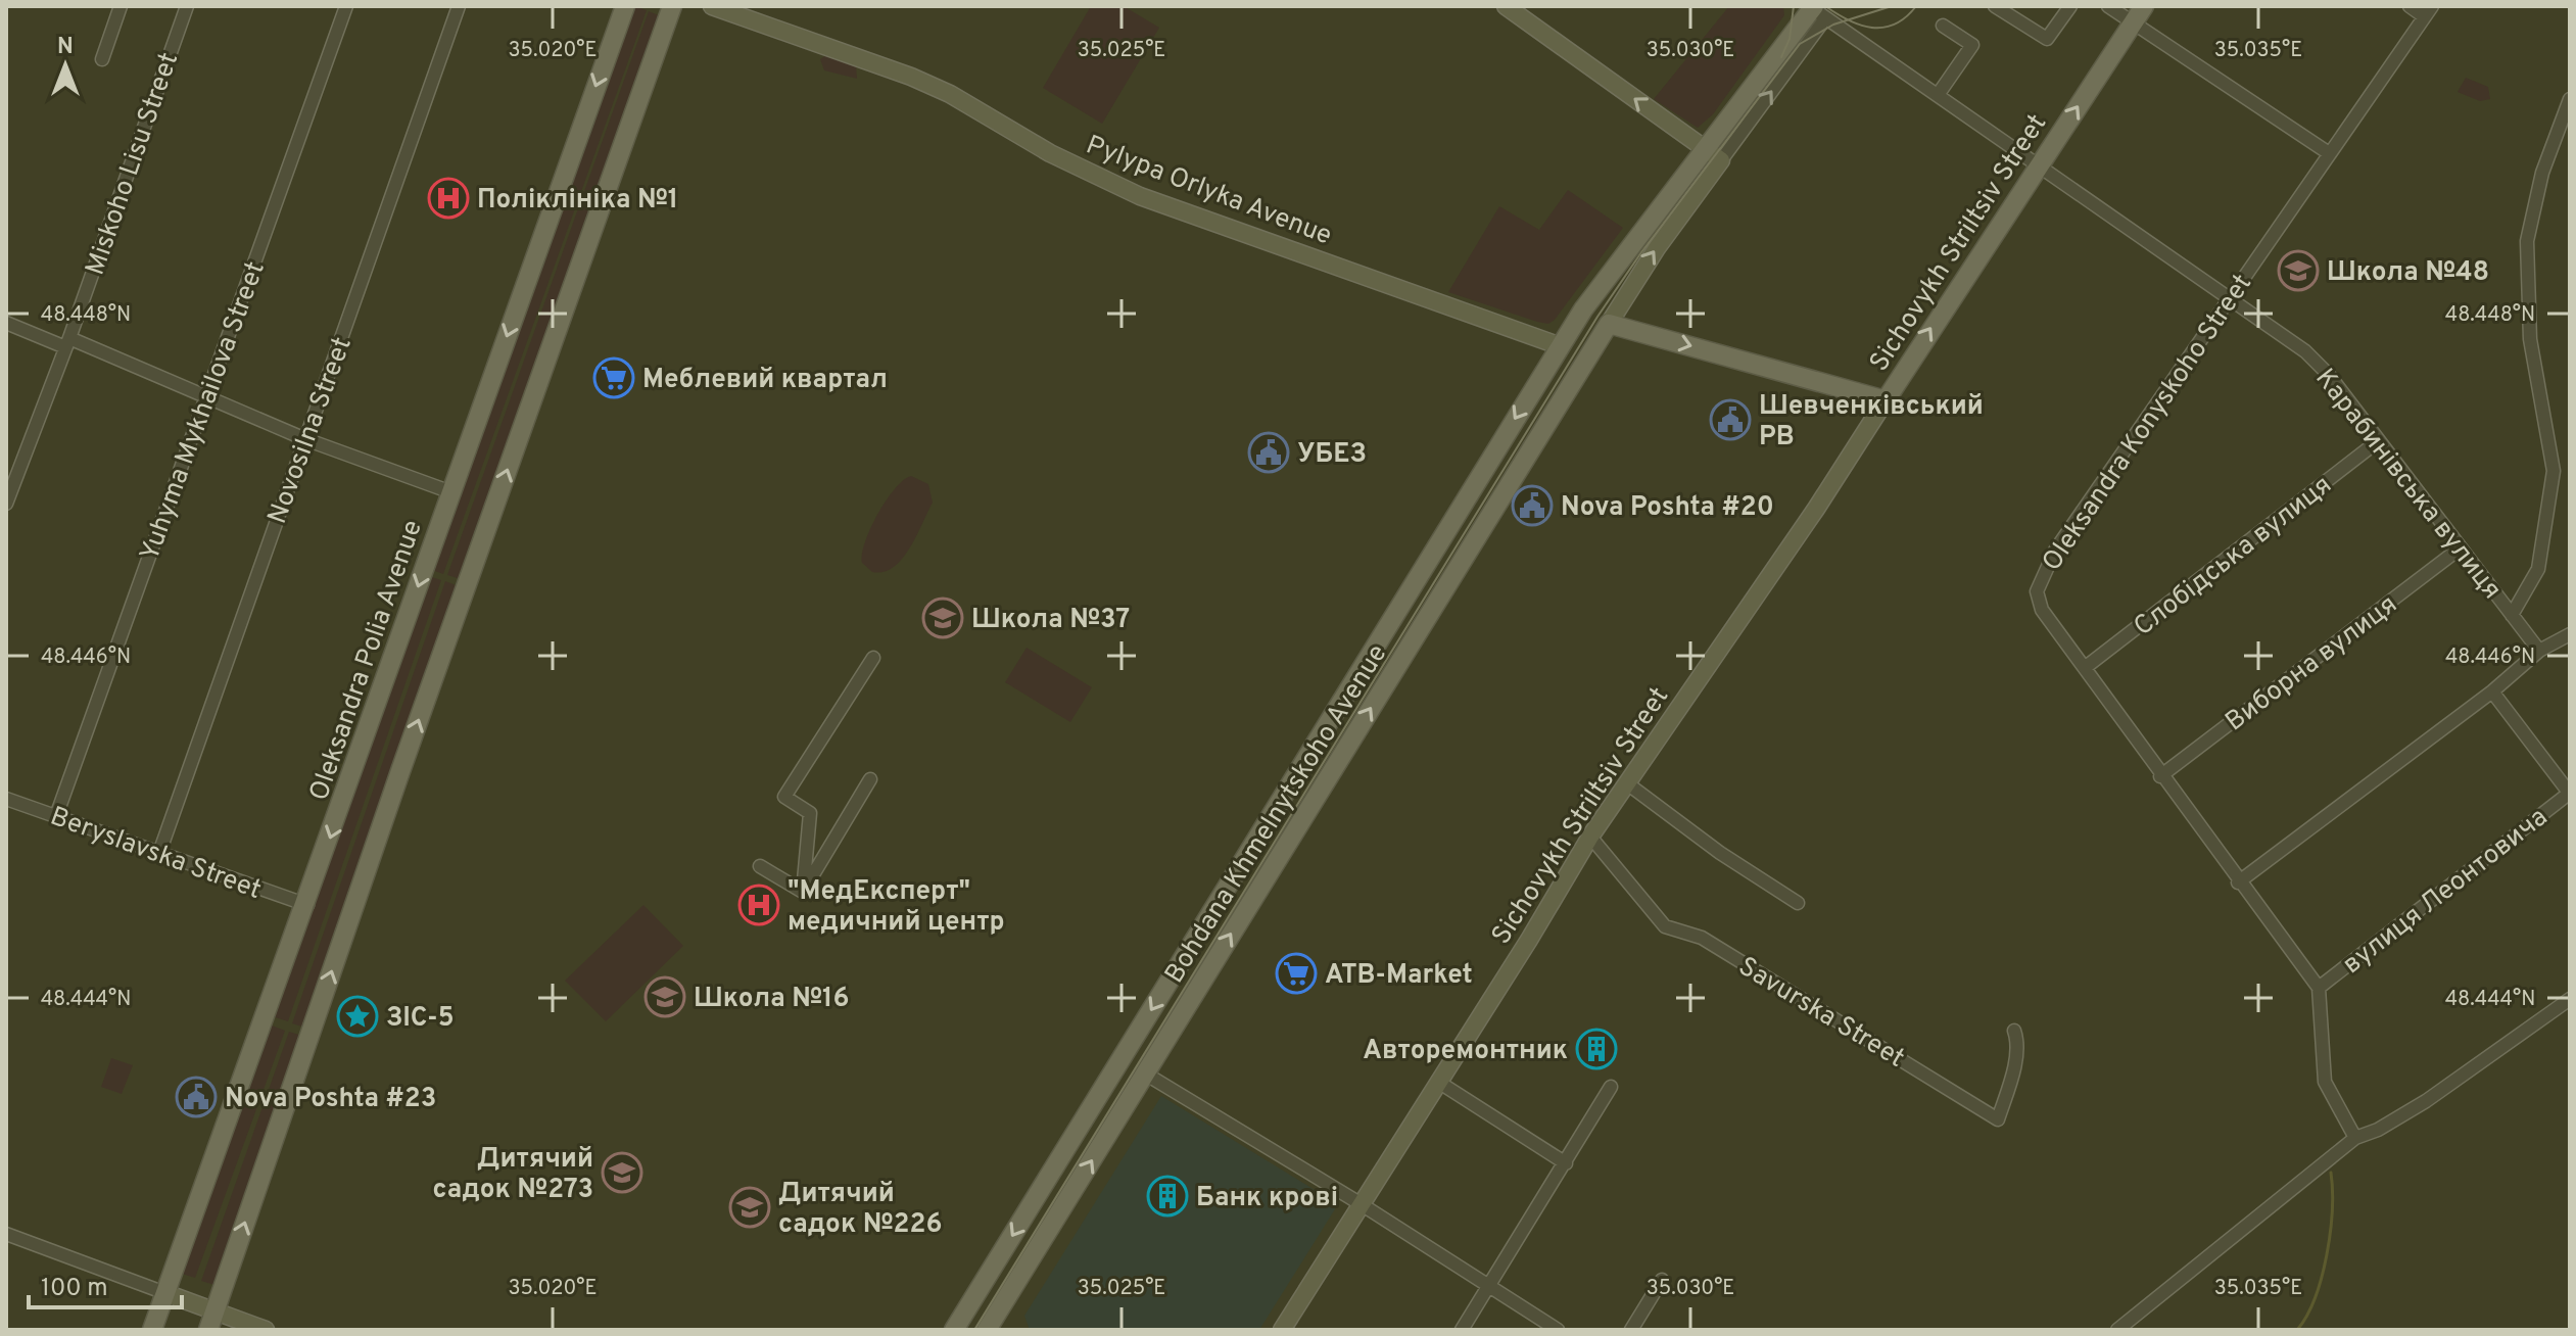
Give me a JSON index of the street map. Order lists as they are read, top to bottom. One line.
{"streets":{"main road":["Sichovykh Striltsiv Street","Oleksandra Polia Avenue","Bohdana Khmelnytskoho Avenue"],"street":["Miskoho Lisu Street","Pylypa Orlyka Avenue","Yuhyma Mykhailova Street","Oleksandra Konyskoho Street","Novosilna Street","Карабинівська вулиця","Слобідська вулиця","Виборна вулиця","Beryslavska Street","вулиця Леонтовича","Savurska Street"]},"crossings":[["Pylypa Orlyka Avenue","Bohdana Khmelnytskoho Avenue"],["Sichovykh Striltsiv Street","Карабинівська вулиця"],["Sichovykh Striltsiv Street","Savurska Street"],["Yuhyma Mykhailova Street","Beryslavska Street"],["Oleksandra Konyskoho Street","Карабинівська вулиця"],["Oleksandra Konyskoho Street","Слобідська вулиця"],["Oleksandra Konyskoho Street","Виборна вулиця"],["Oleksandra Konyskoho Street","вулиця Леонтовича"],["Novosilna Street","Beryslavska Street"],["Карабинівська вулиця","Слобідська вулиця"],["Карабинівська вулиця","Виборна вулиця"],["Карабинівська вулиця","Bohdana Khmelnytskoho Avenue"],["Oleksandra Polia Avenue","Beryslavska Street"]],"places":{"hospital":["Поліклініка №1","\"МедЕксперт\" медичний центр"],"school or university":["Школа №48","Школа №37","Школа №16","Дитячий садок №273","Дитячий садок №226"],"supermarket":["Меблевий квартал","ATB-Market"],"public building":["Шевченківський РВ","УБЕЗ","Nova Poshta #20","Nova Poshta #23"],"place":["ЗІС-5"],"building":["Авторемонтник","Банк крові"]},"scale_bar":"100 m","north":"top","coordinates":["35.020°E","35.025°E","35.030°E","35.035°E","48.448°N","48.446°N","48.444°N"]}
